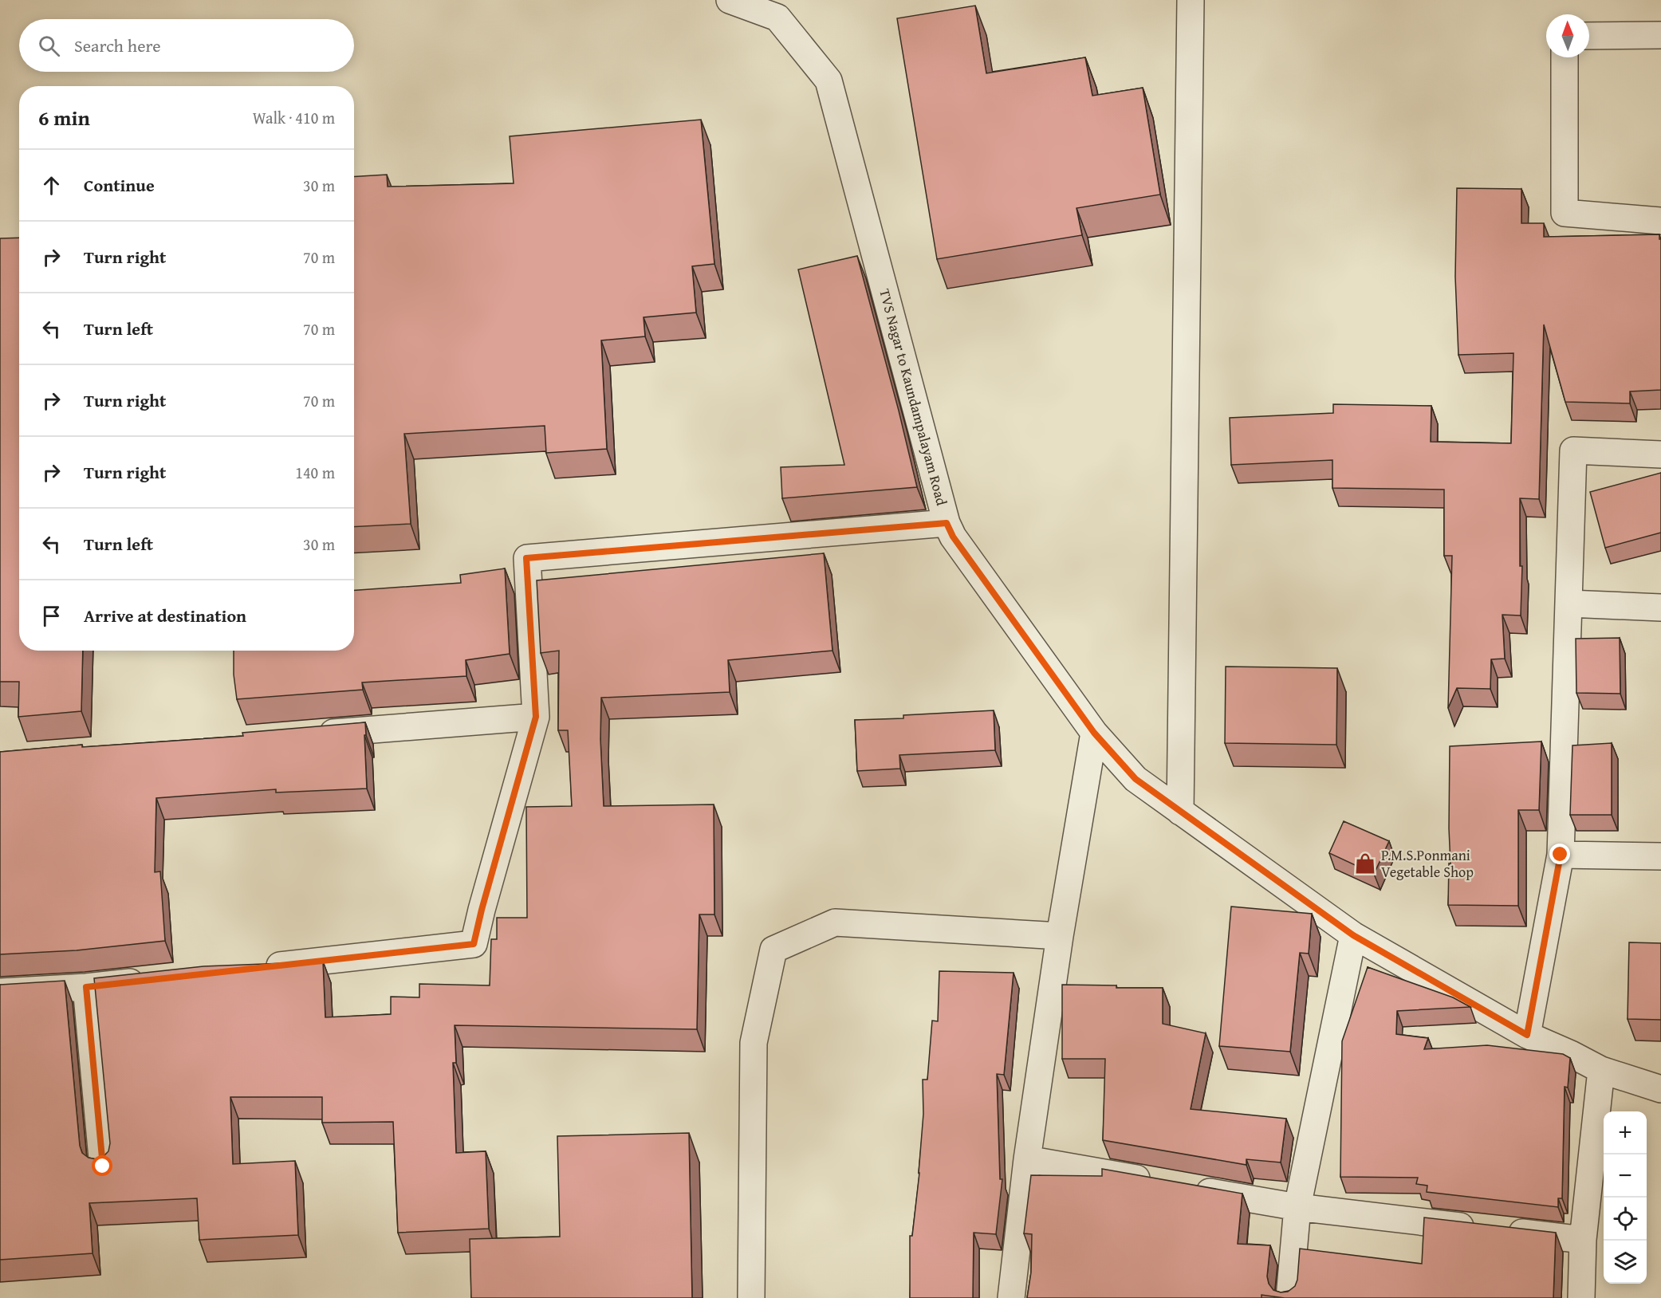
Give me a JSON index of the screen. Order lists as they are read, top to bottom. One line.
{"streets":{"street":["TVS Nagar to Kaundampalayam Road"]},"places":{"shop":["P.M.S.Ponmani Vegetable Shop"]},"north":"top","page":{"search":"Search here","heading":["6 min","Walk · 410 m"],"list":[["Continue","30 m"],["Turn right","70 m"],["Turn left","70 m"],["Turn right","70 m"],["Turn right","140 m"],["Turn left","30 m"],"Arrive at destination"],"map_buttons":["+","−"]}}
